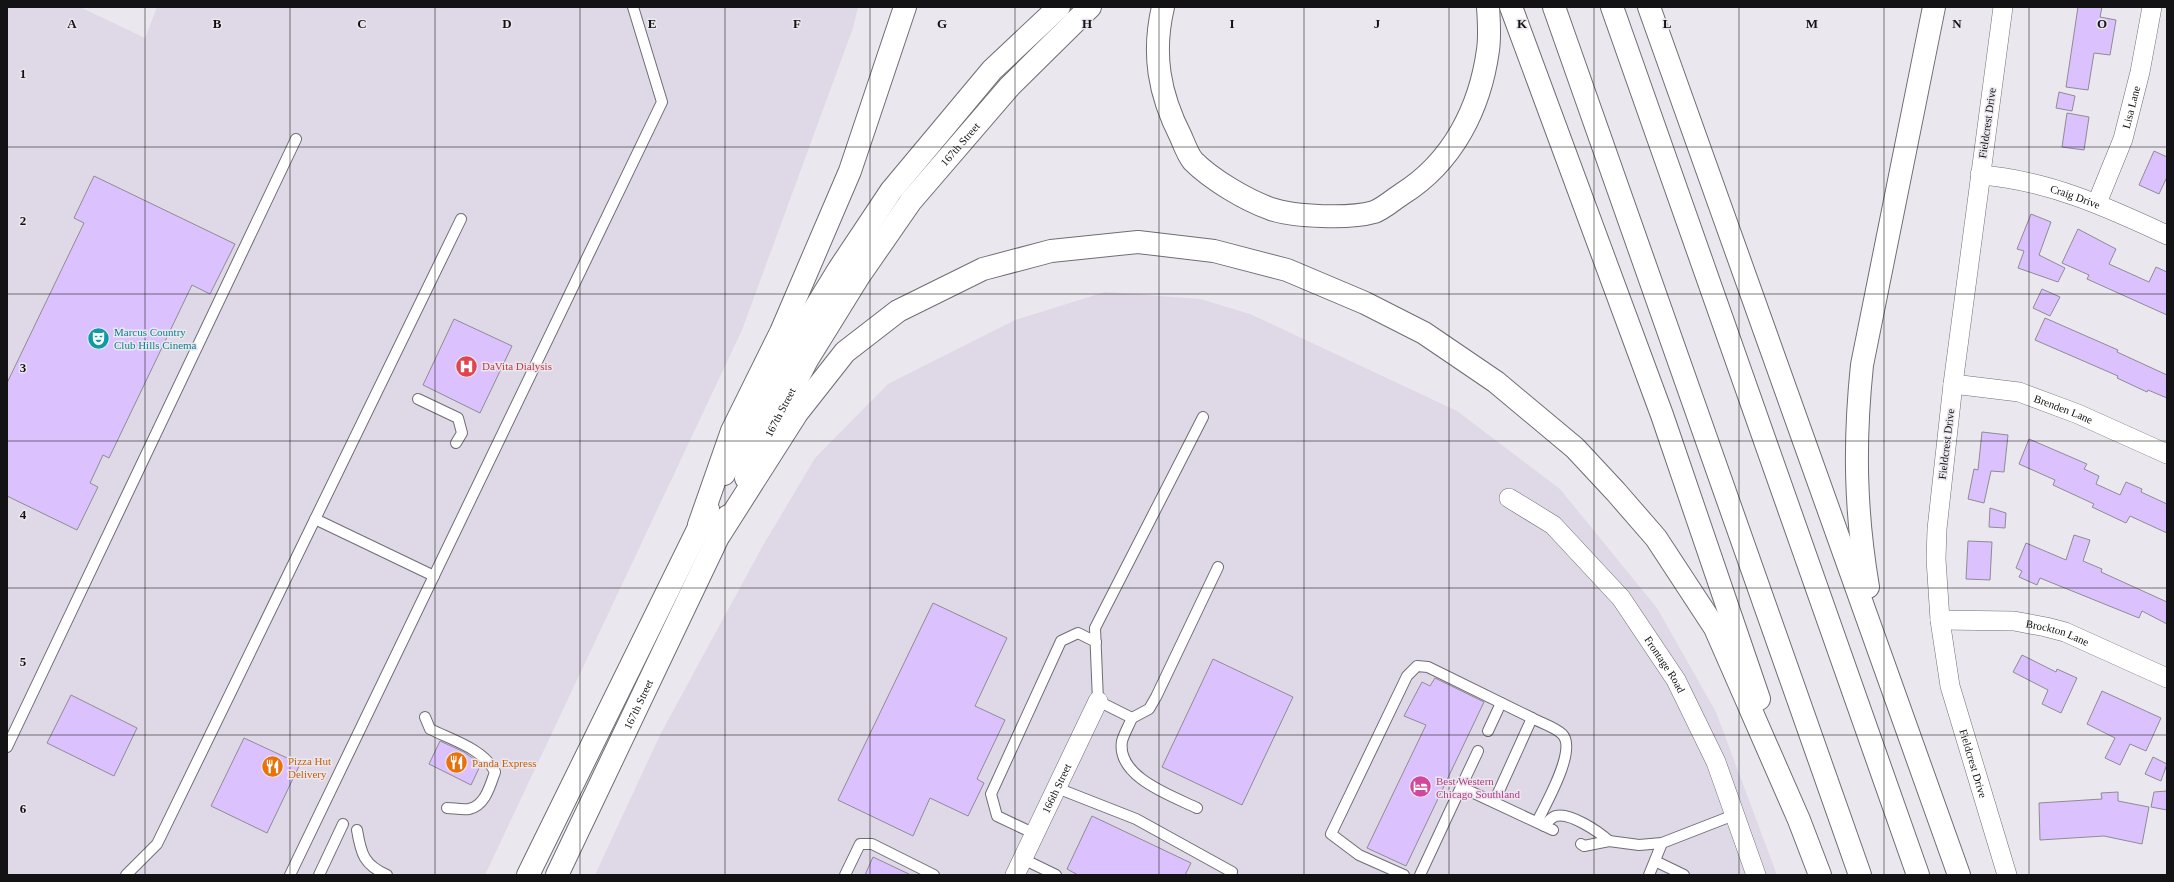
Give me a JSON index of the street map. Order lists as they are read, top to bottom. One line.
{"streets":{"main road":["167th Street"],"street":["Lisa Lane","Fieldcrest Drive","Craig Drive","Brenden Lane","Brockton Lane","Frontage Road","166th Street"]},"crossings":[["Lisa Lane","Craig Drive"],["Fieldcrest Drive","Craig Drive"],["Fieldcrest Drive","Brenden Lane"],["Fieldcrest Drive","Brockton Lane"]],"places":{"theatre":["Marcus Country Club Hills Cinema"],"hospital":["DaVita Dialysis"],"restaurant":["Panda Express","Pizza Hut Delivery"],"hotel":["Best Western Chicago Southland"]},"grid":{"columns":["A","B","C","D","E","F","G","H","I","J","K","L","M","N","O"],"rows":["1","2","3","4","5","6"]}}
